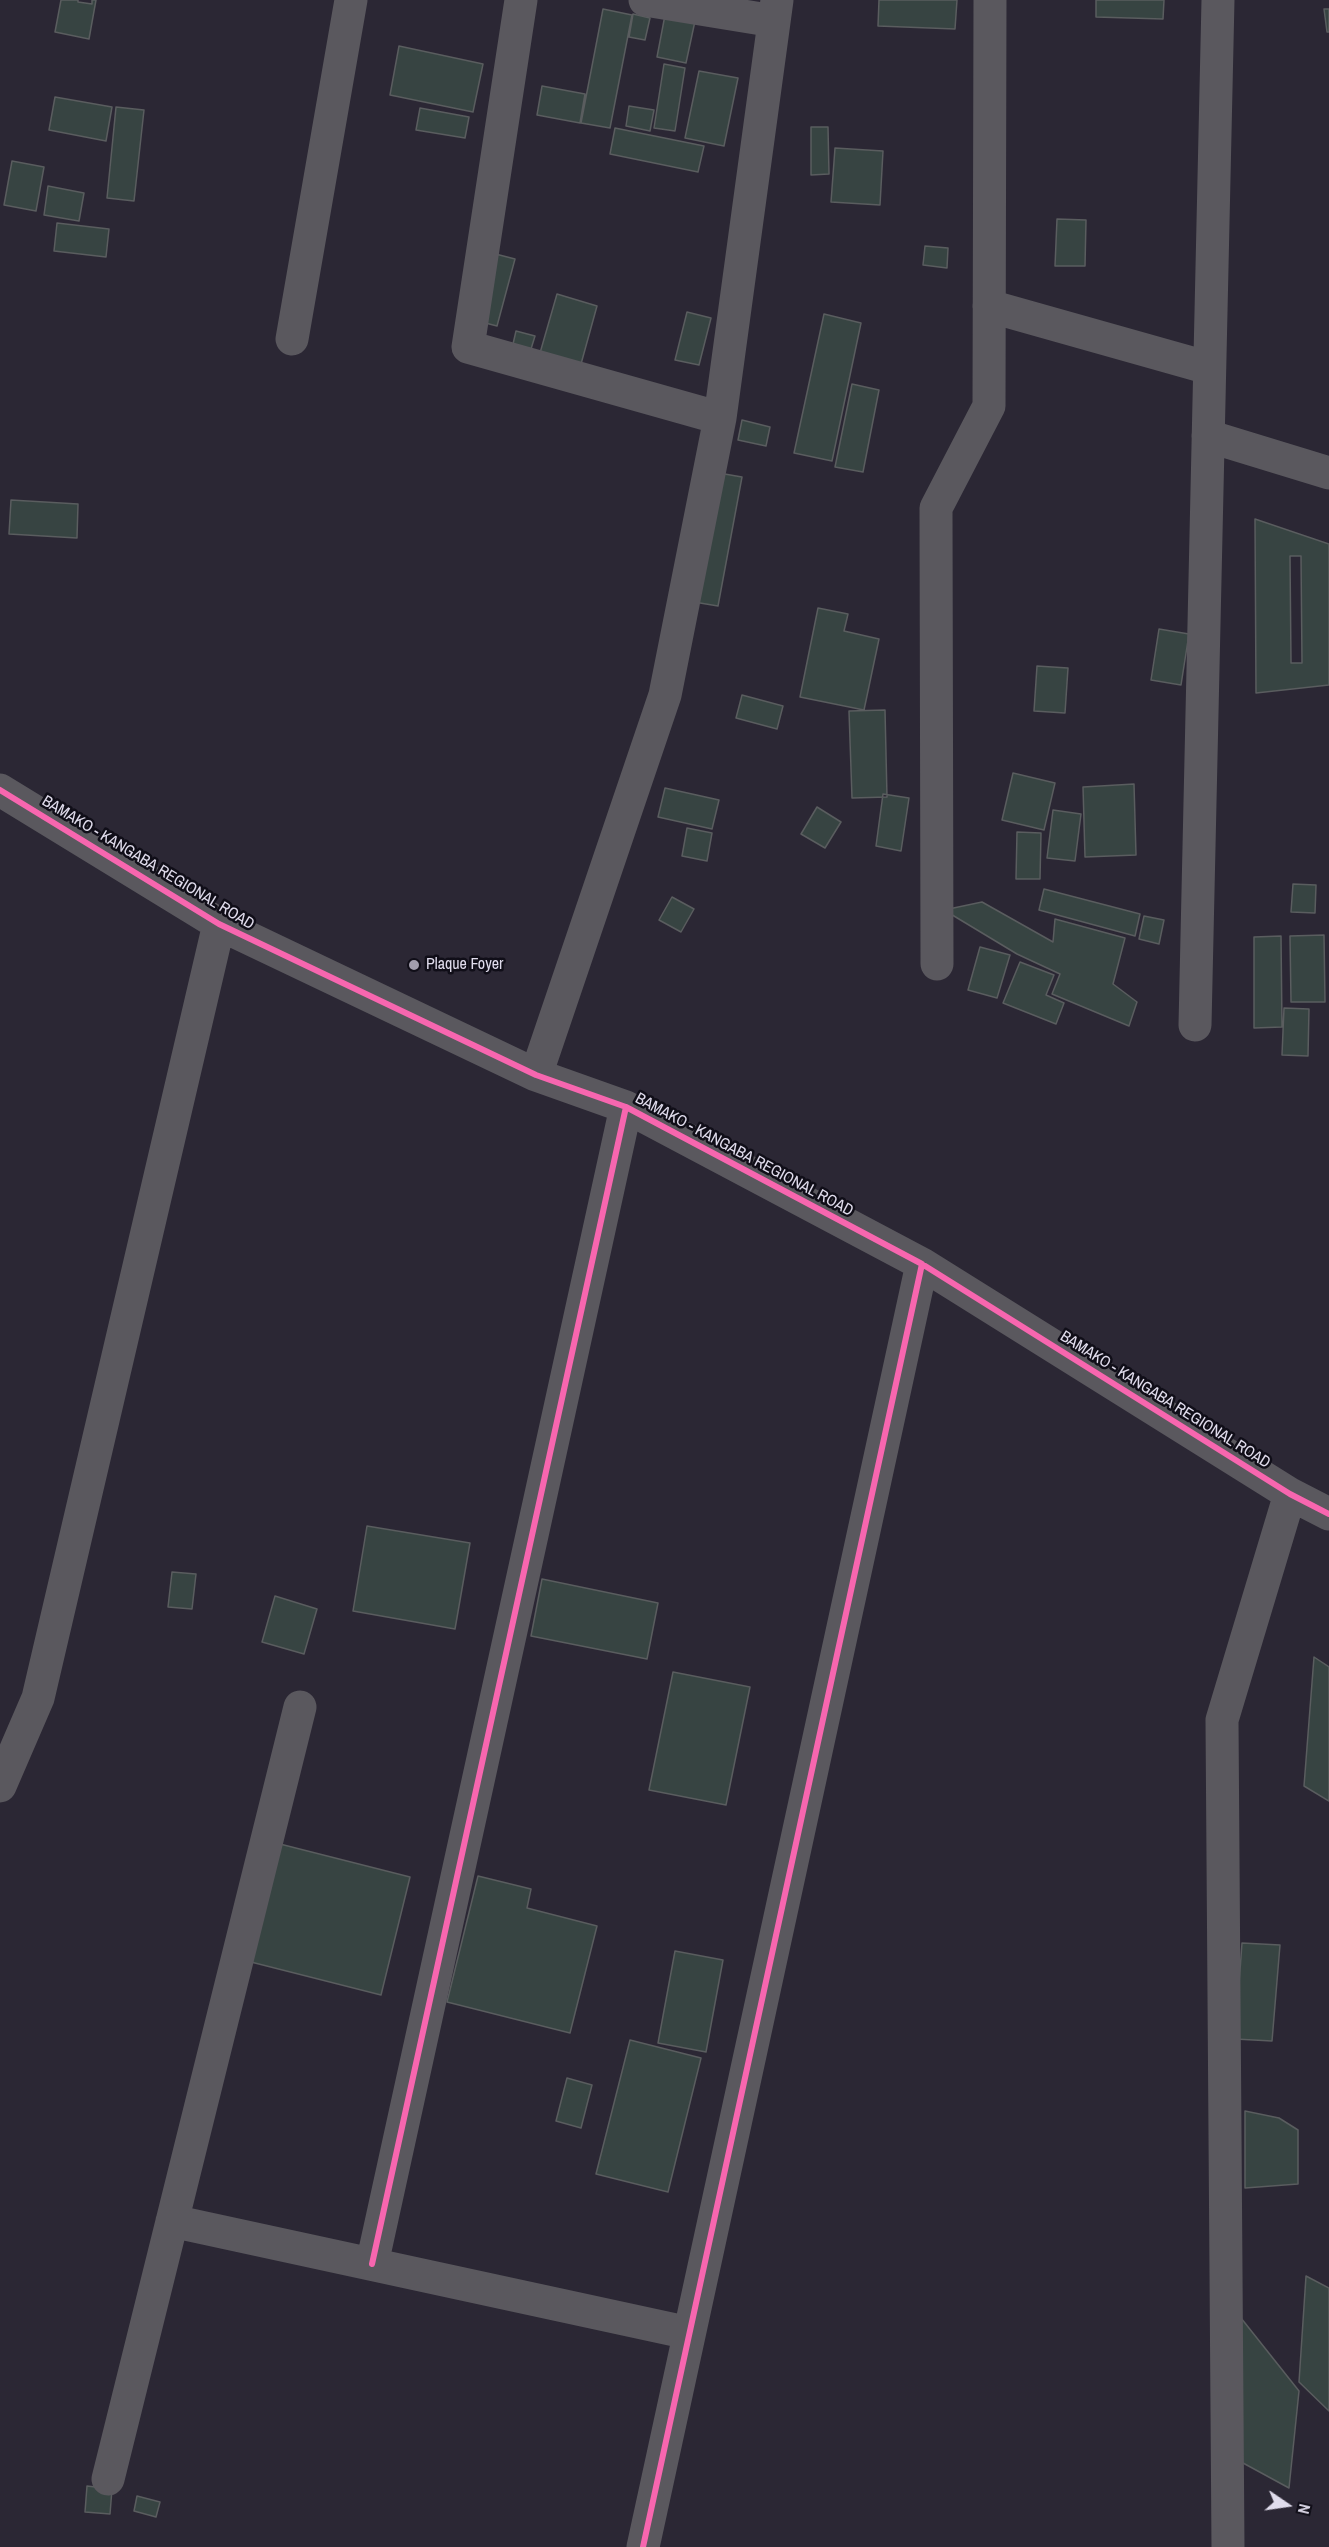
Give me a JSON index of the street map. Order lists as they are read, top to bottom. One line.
{"streets":{"street":["BAMAKO - KANGABA REGIONAL ROAD"]},"places":["Plaque Foyer"],"north":"right"}
